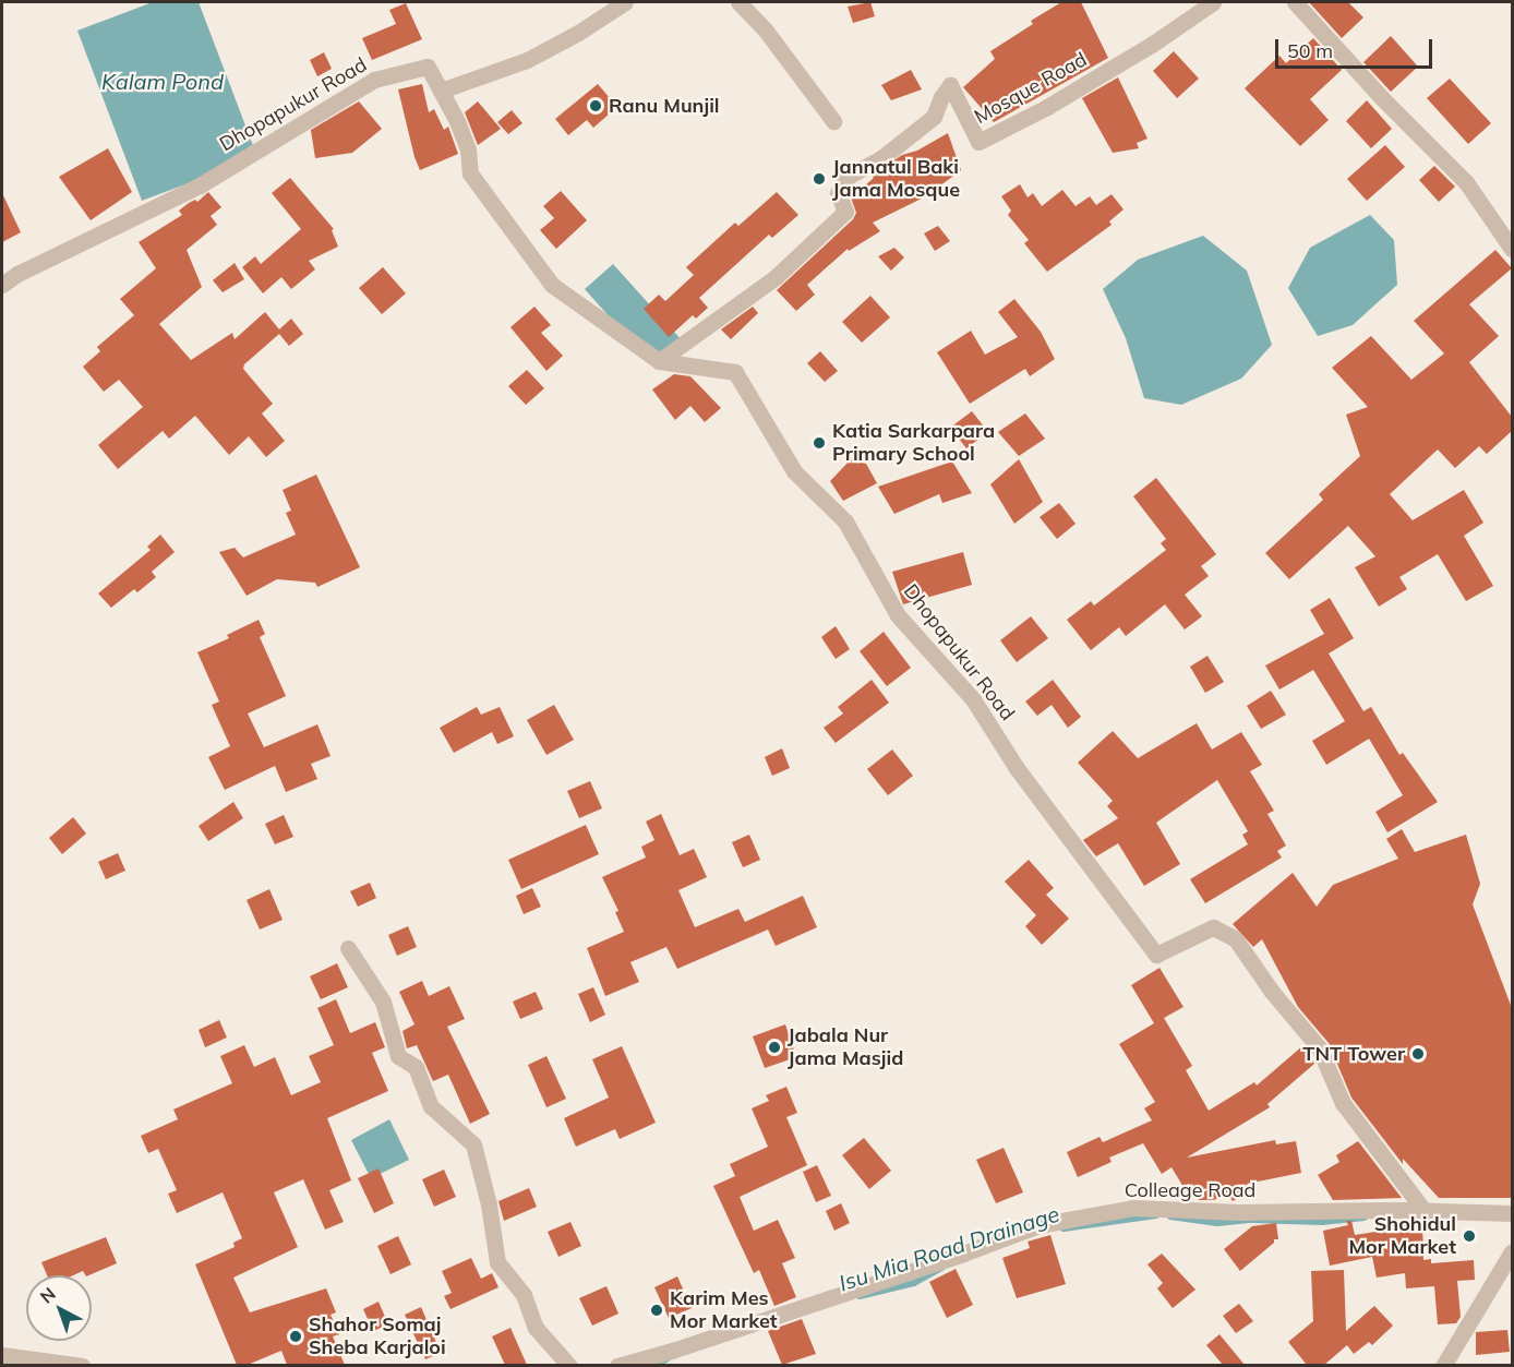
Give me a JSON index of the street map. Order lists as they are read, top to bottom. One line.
{"streets":{"street":["Mosque Road","Dhopapukur Road","Colleage Road"]},"crossings":[["Mosque Road","Dhopapukur Road"],["Dhopapukur Road","Colleage Road"]],"water":["Kalam Pond","Isu Mia Road Drainage"],"places":["Ranu Munjil","Jannatul Baki Jama Mosque","Katia Sarkarpara Primary School","Jabala Nur Jama Masjid","TNT Tower","Shohidul Mor Market","Karim Mes Mor Market","Shahor Somaj Sheba Karjaloi"],"scale_bar":"50 m","north":"top left"}
